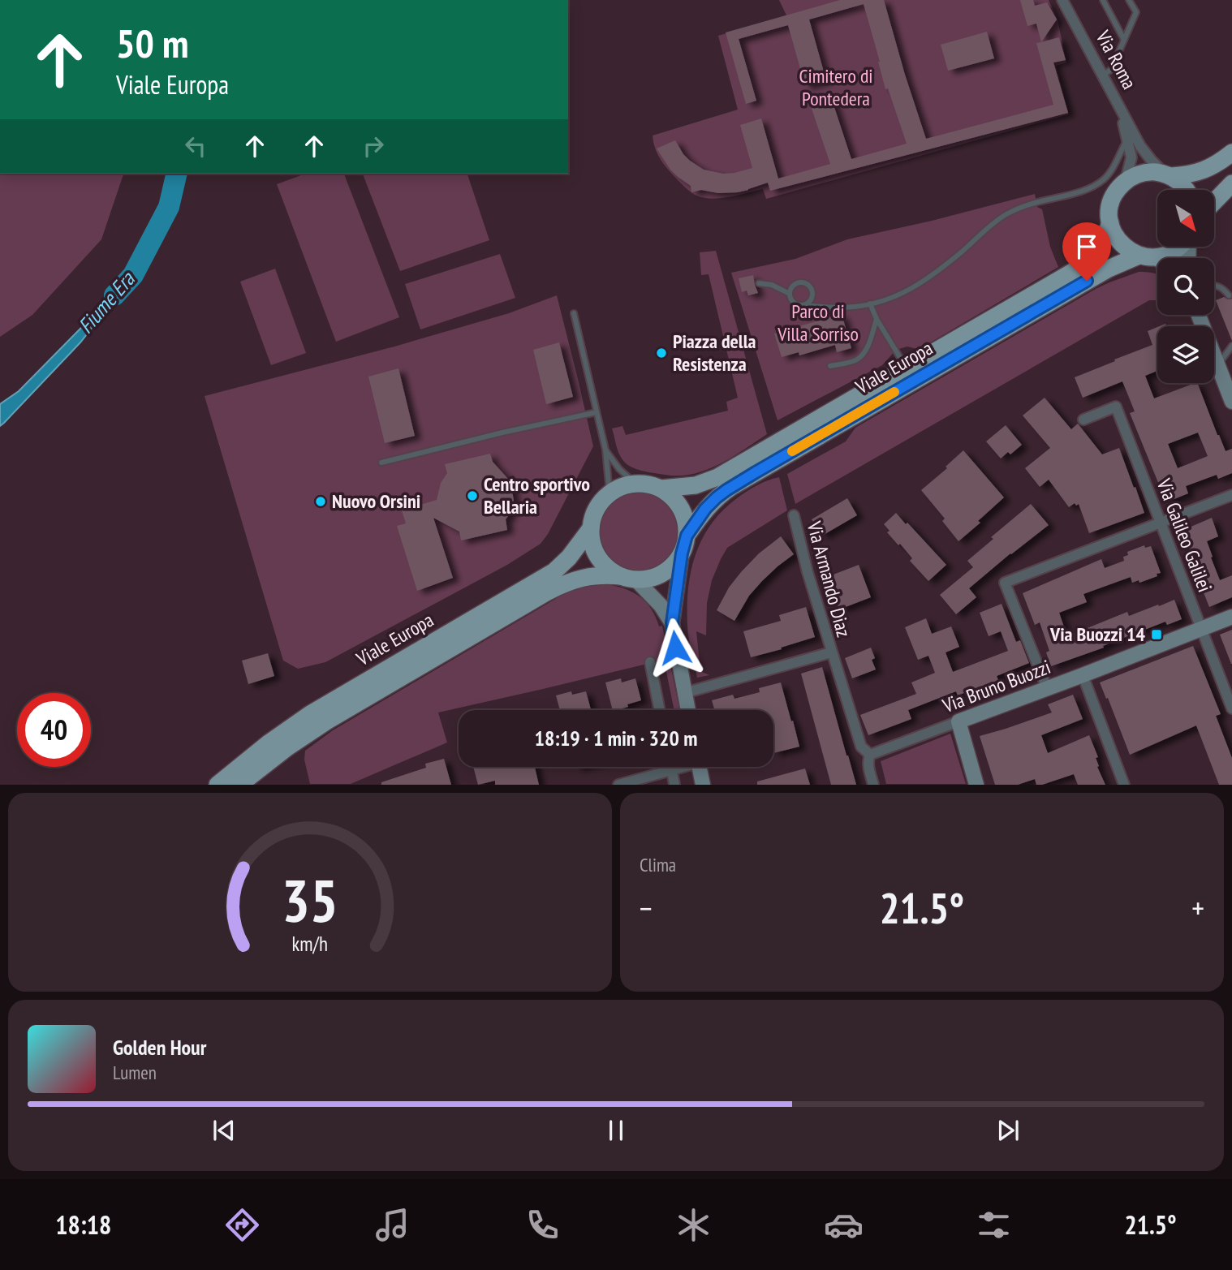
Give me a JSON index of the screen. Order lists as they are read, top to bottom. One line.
{"streets":{"main road":["Viale Europa"],"street":["Via Roma","Via Galileo Galilei","Via Armando Diaz","Via Bruno Buozzi"]},"crossings":[["Via Roma","Viale Europa"],["Via Galileo Galilei","Via Bruno Buozzi"],["Via Armando Diaz","Via Bruno Buozzi"]],"water":["Fiume Era"],"parks":["Cimitero di Pontedera","Parco di Villa Sorriso"],"places":{"other":["Piazza della Resistenza","Centro sportivo Bellaria","Nuovo Orsini"],"transit":["Via Buozzi 14"]},"north":"bottom right","page":{"turn":["50 m","Viale Europa"],"limit":"40","trip":"18:19 · 1 min · 320 m","tile":"Clima","heat":["−","21.5°","+"],"song":["Golden Hour","Lumen"],"tabs":["18:18","21.5°"],"gauge":["35","km/h"]}}
